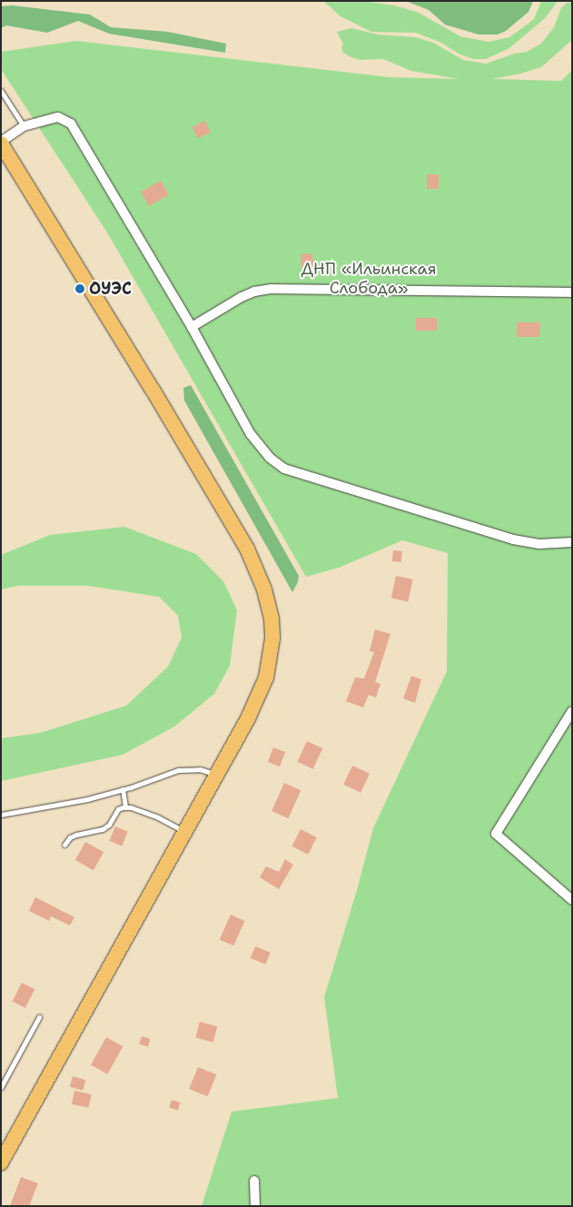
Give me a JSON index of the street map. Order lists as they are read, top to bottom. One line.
{"parks":["ДНП «Ильинская Слобода»"],"places":["ОУЭС"]}
